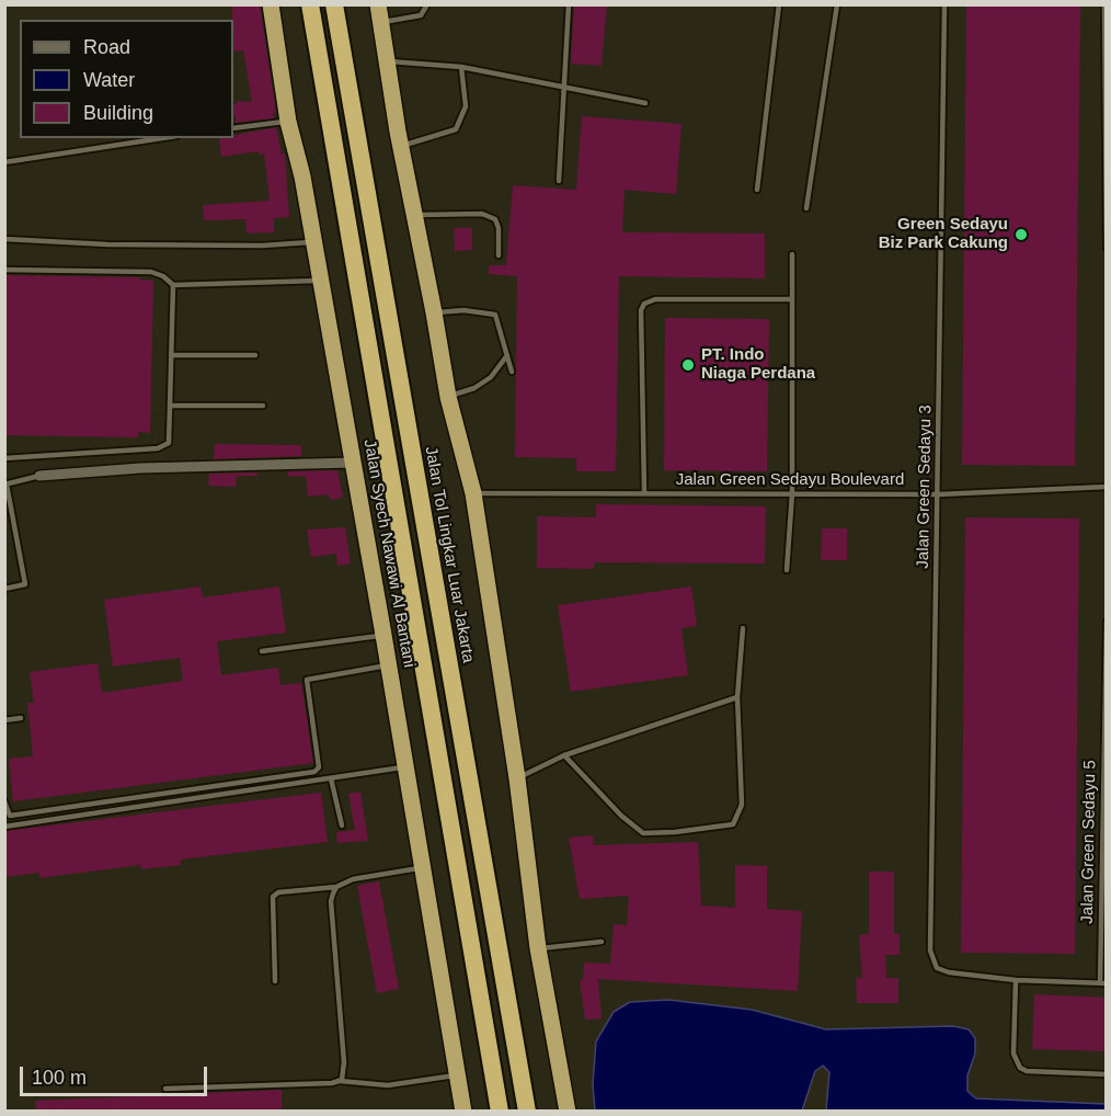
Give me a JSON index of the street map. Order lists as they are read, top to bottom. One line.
{"streets":{"highway":["Jalan Syech Nawawi Al Bantani","Jalan Tol Lingkar Luar Jakarta"],"lane":["Jalan Green Sedayu Boulevard","Jalan Green Sedayu 3","Jalan Green Sedayu 5"]},"crossings":[["Jalan Green Sedayu Boulevard","Jalan Green Sedayu 3"]],"places":["Green Sedayu Biz Park Cakung","PT. Indo Niaga Perdana"],"legend":["Road","Water","Building"],"scale_bar":"100 m"}
